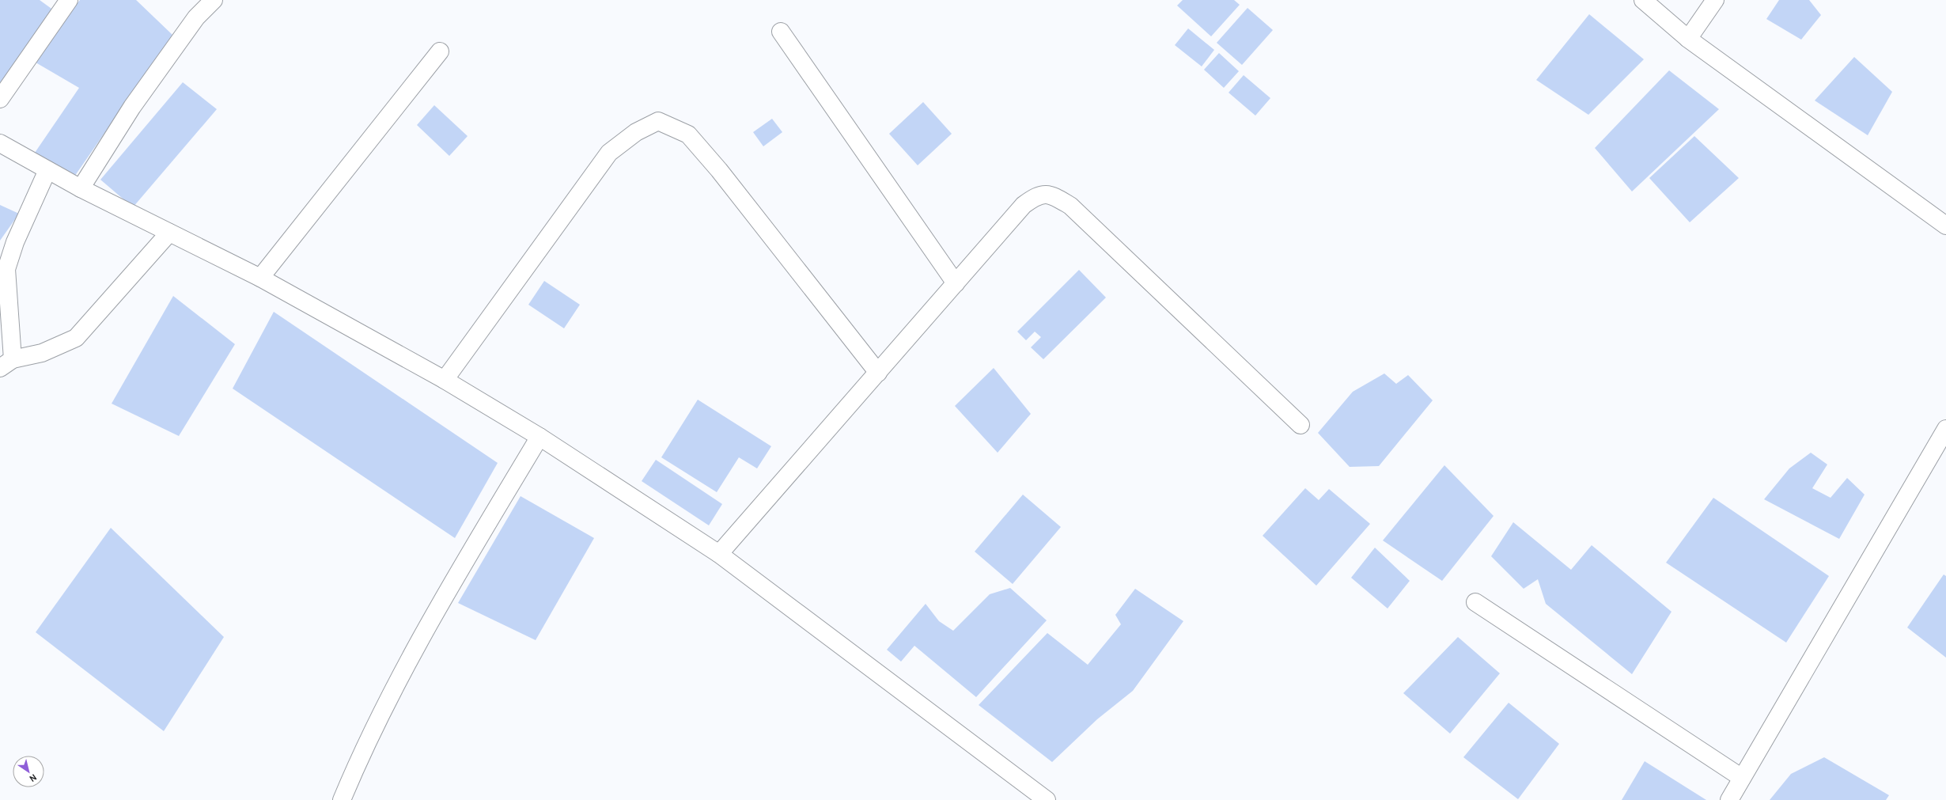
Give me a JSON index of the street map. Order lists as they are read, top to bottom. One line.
{"north":"bottom right"}
